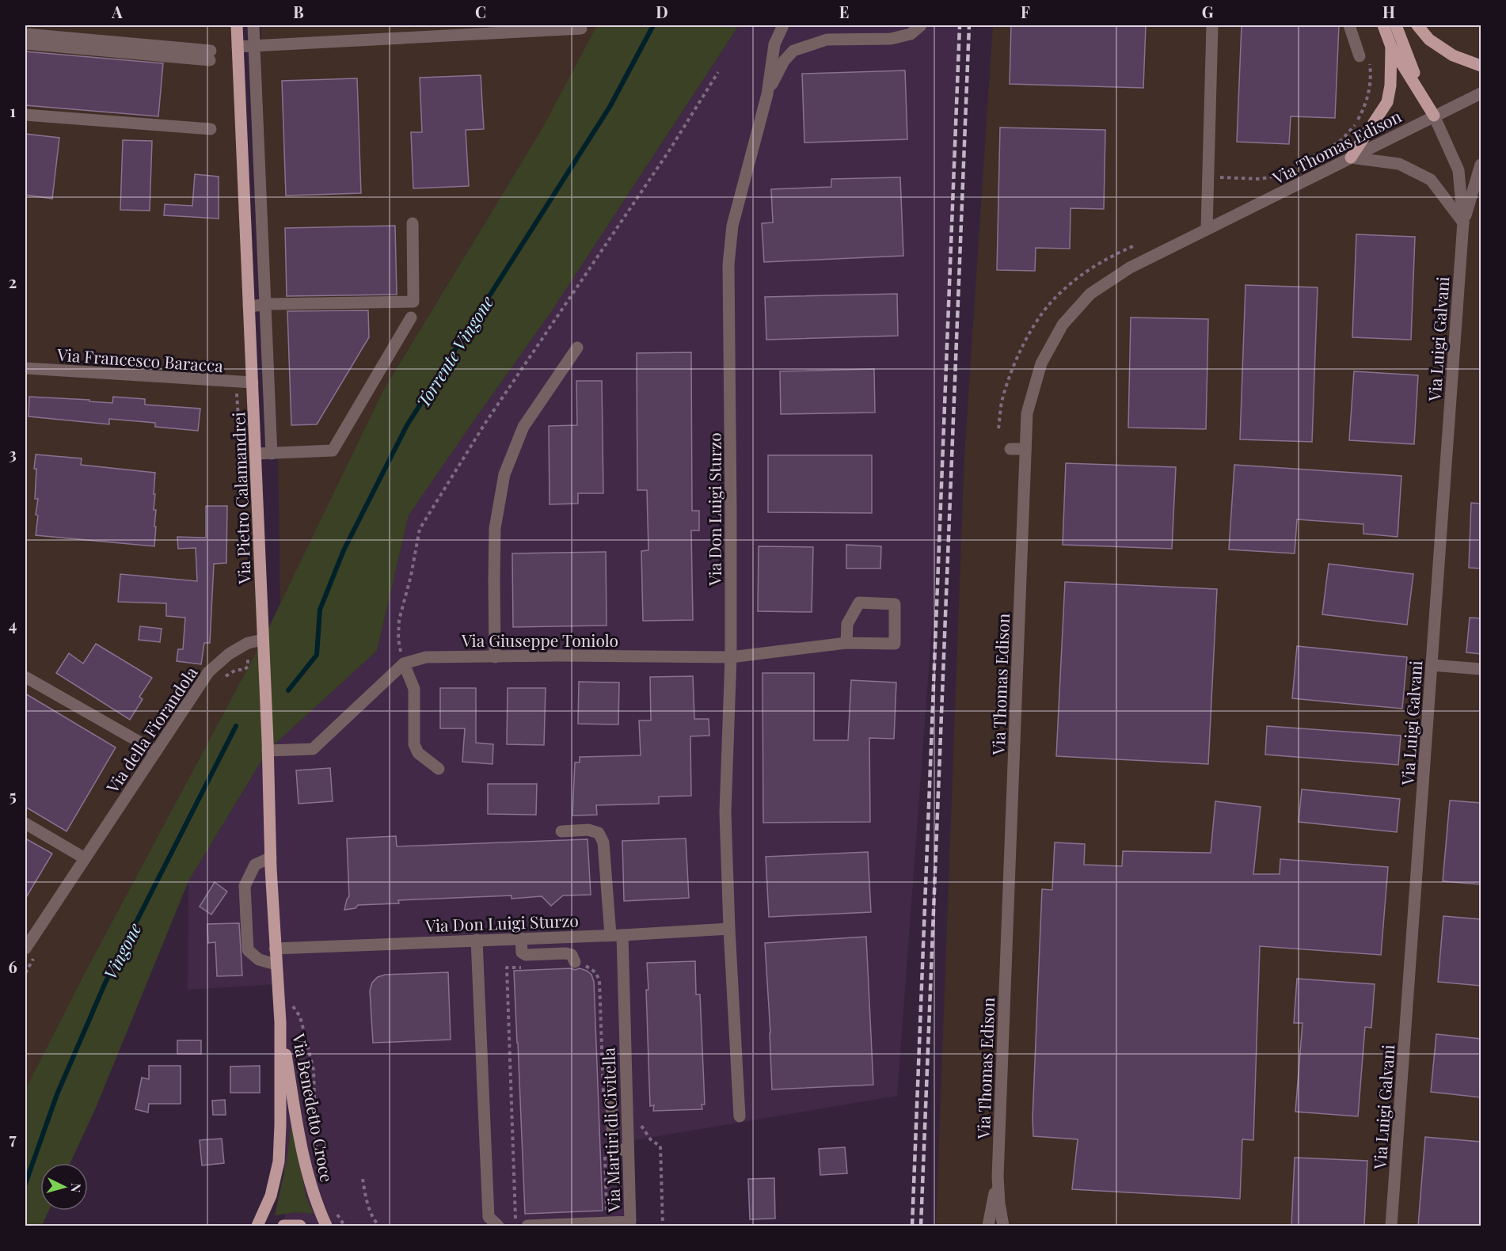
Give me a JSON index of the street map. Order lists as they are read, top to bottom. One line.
{"streets":{"main road":["Via Pietro Calamandrei","Via Benedetto Croce"],"street":["Via Thomas Edison","Via Luigi Galvani","Via Francesco Baracca","Via Don Luigi Sturzo","Via Giuseppe Toniolo","Via della Fiorandola","Via Martiri di Civitella"]},"crossings":[["Via Thomas Edison","Via Luigi Galvani"],["Via Francesco Baracca","Via Pietro Calamandrei"],["Via Pietro Calamandrei","Via Don Luigi Sturzo"],["Via Pietro Calamandrei","Via Giuseppe Toniolo"],["Via Pietro Calamandrei","Via della Fiorandola"],["Via Pietro Calamandrei","Via Benedetto Croce"],["Via Don Luigi Sturzo","Via Giuseppe Toniolo"],["Via Don Luigi Sturzo","Via Benedetto Croce"],["Via Don Luigi Sturzo","Via Martiri di Civitella"]],"water":["Torrente Vingone","Vingone"],"north":"right","grid":{"columns":["A","B","C","D","E","F","G","H"],"rows":["1","2","3","4","5","6","7"]}}
